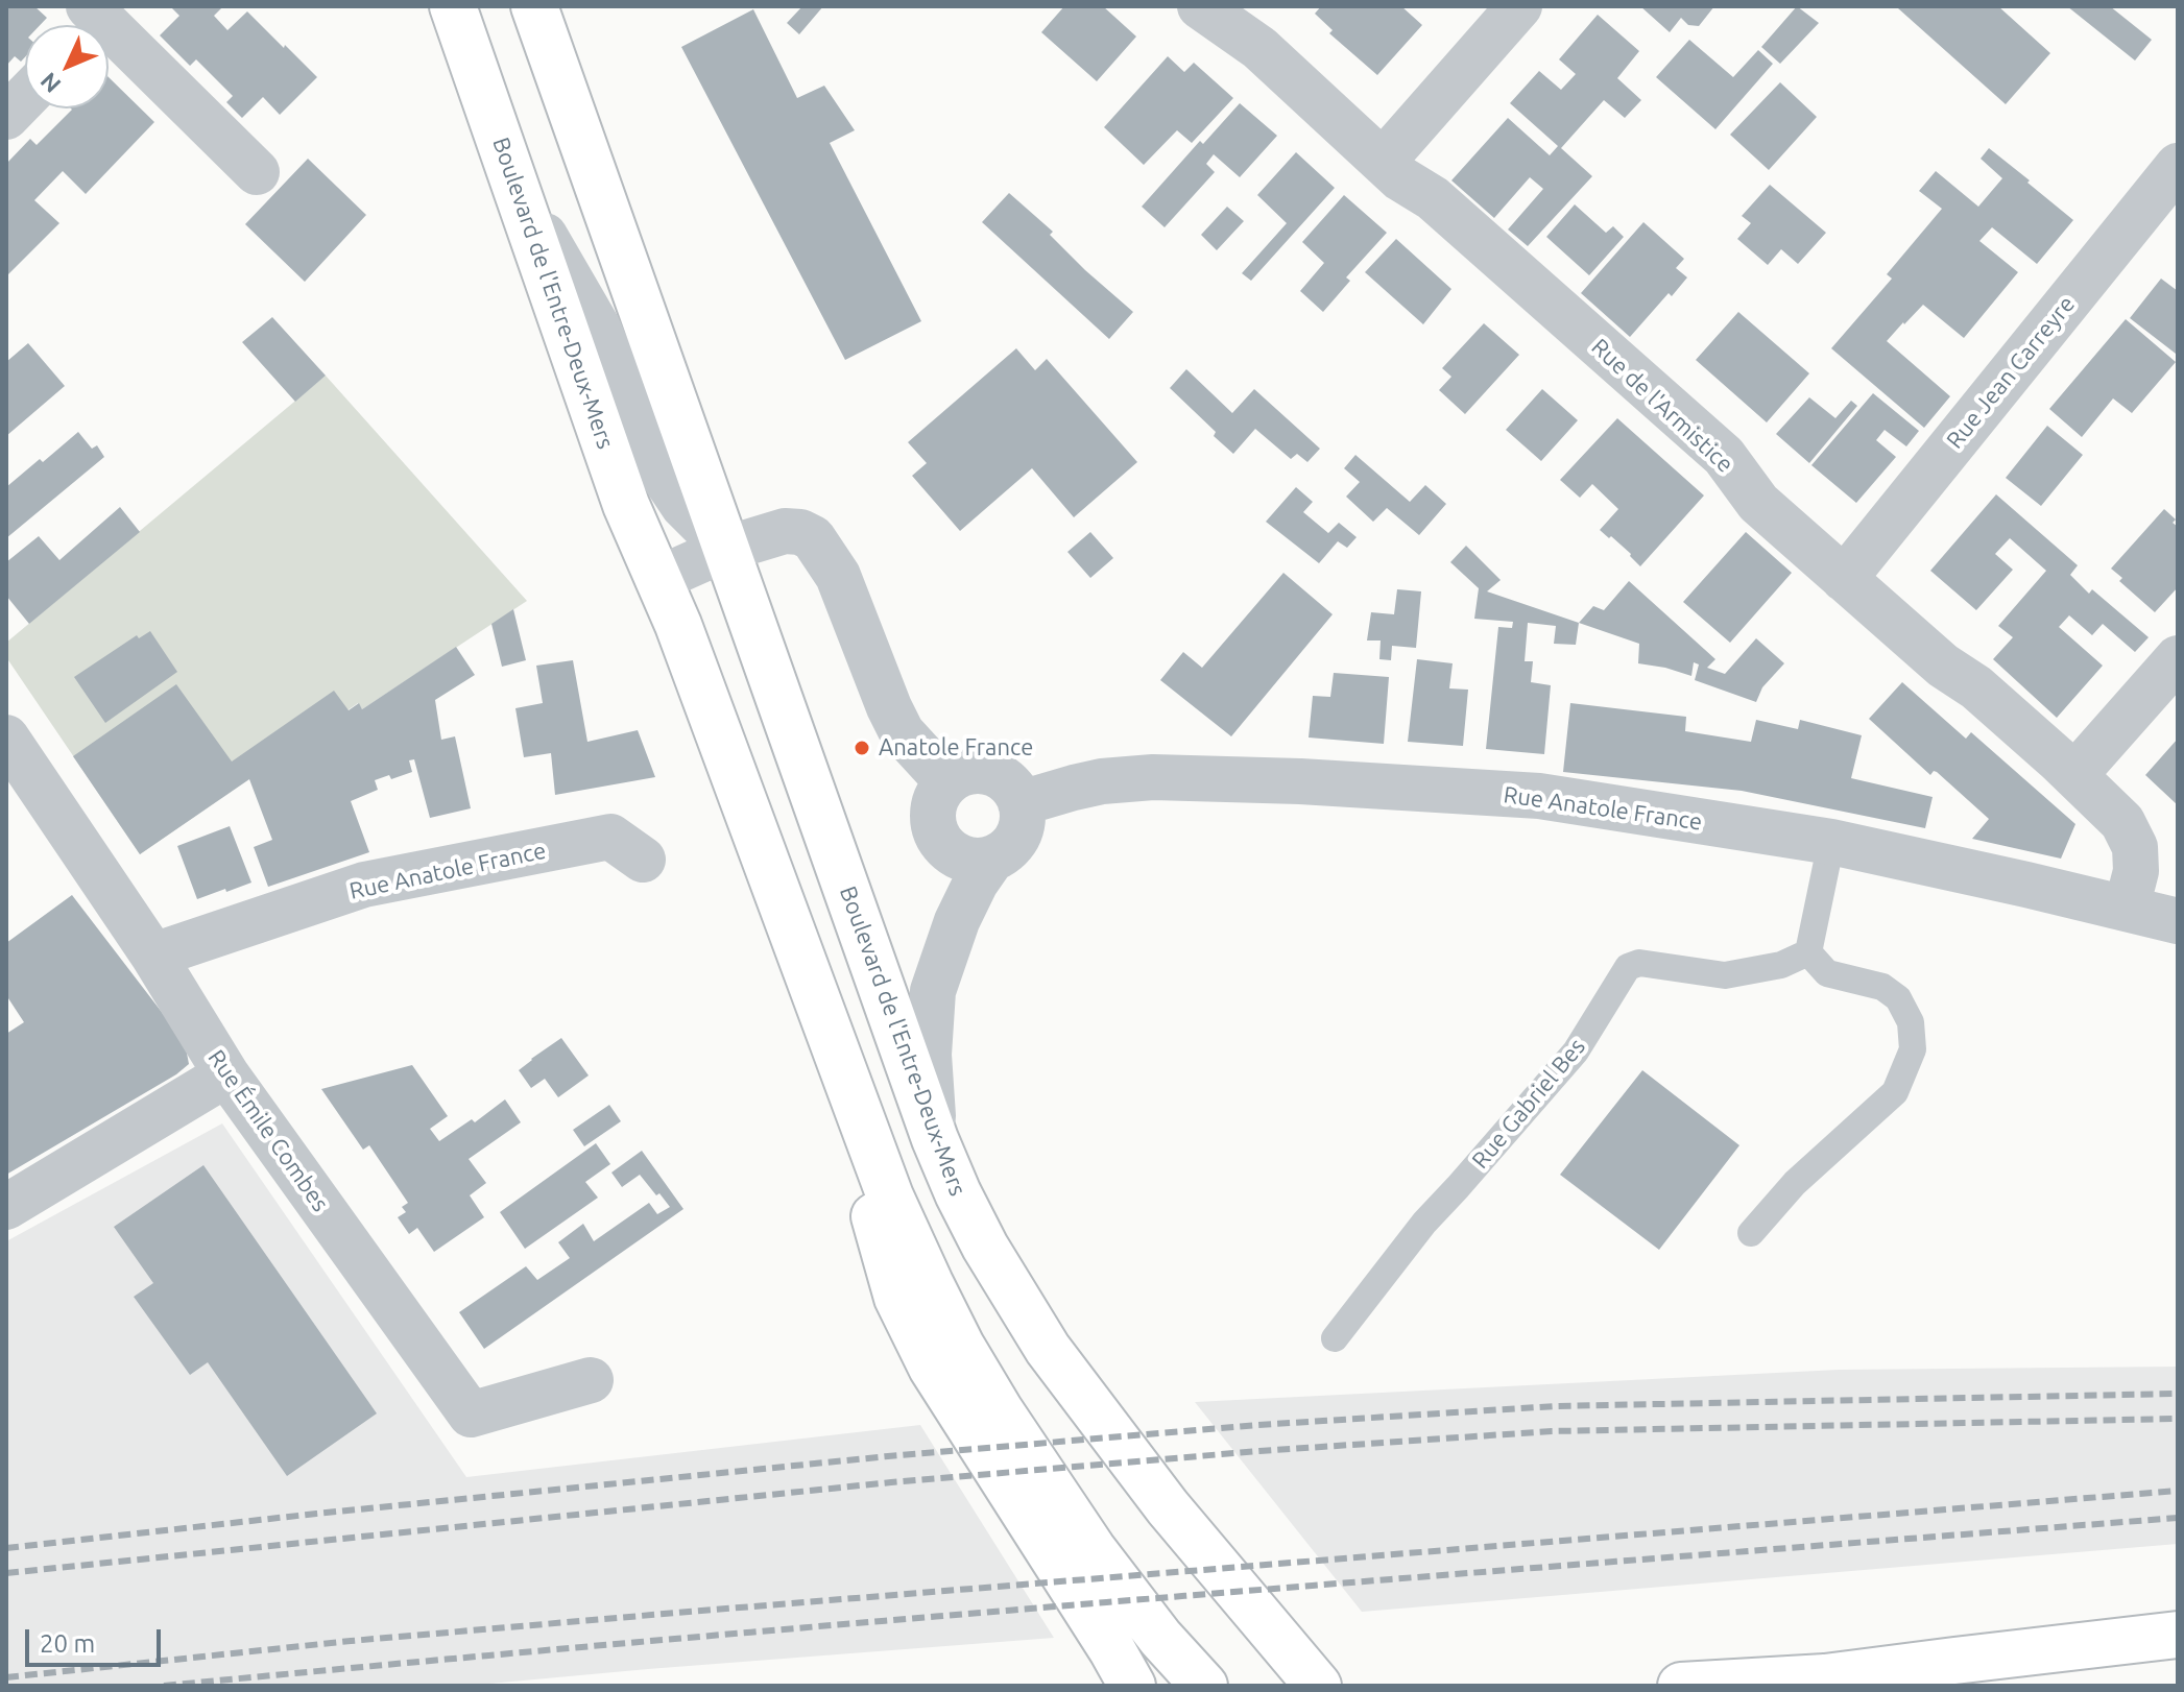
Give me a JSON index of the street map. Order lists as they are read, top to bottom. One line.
{"streets":{"main road":["Boulevard de l'Entre-Deux-Mers"],"street":["Rue Jean Carreyre","Rue de l'Armistice","Rue Anatole France","Rue Émile Combes"],"lane":["Rue Gabriel Bes"]},"crossings":[["Rue Jean Carreyre","Rue de l'Armistice"],["Rue de l'Armistice","Rue Anatole France"],["Rue Anatole France","Rue Émile Combes"]],"places":["Anatole France"],"scale_bar":"20 m","north":"bottom left"}
